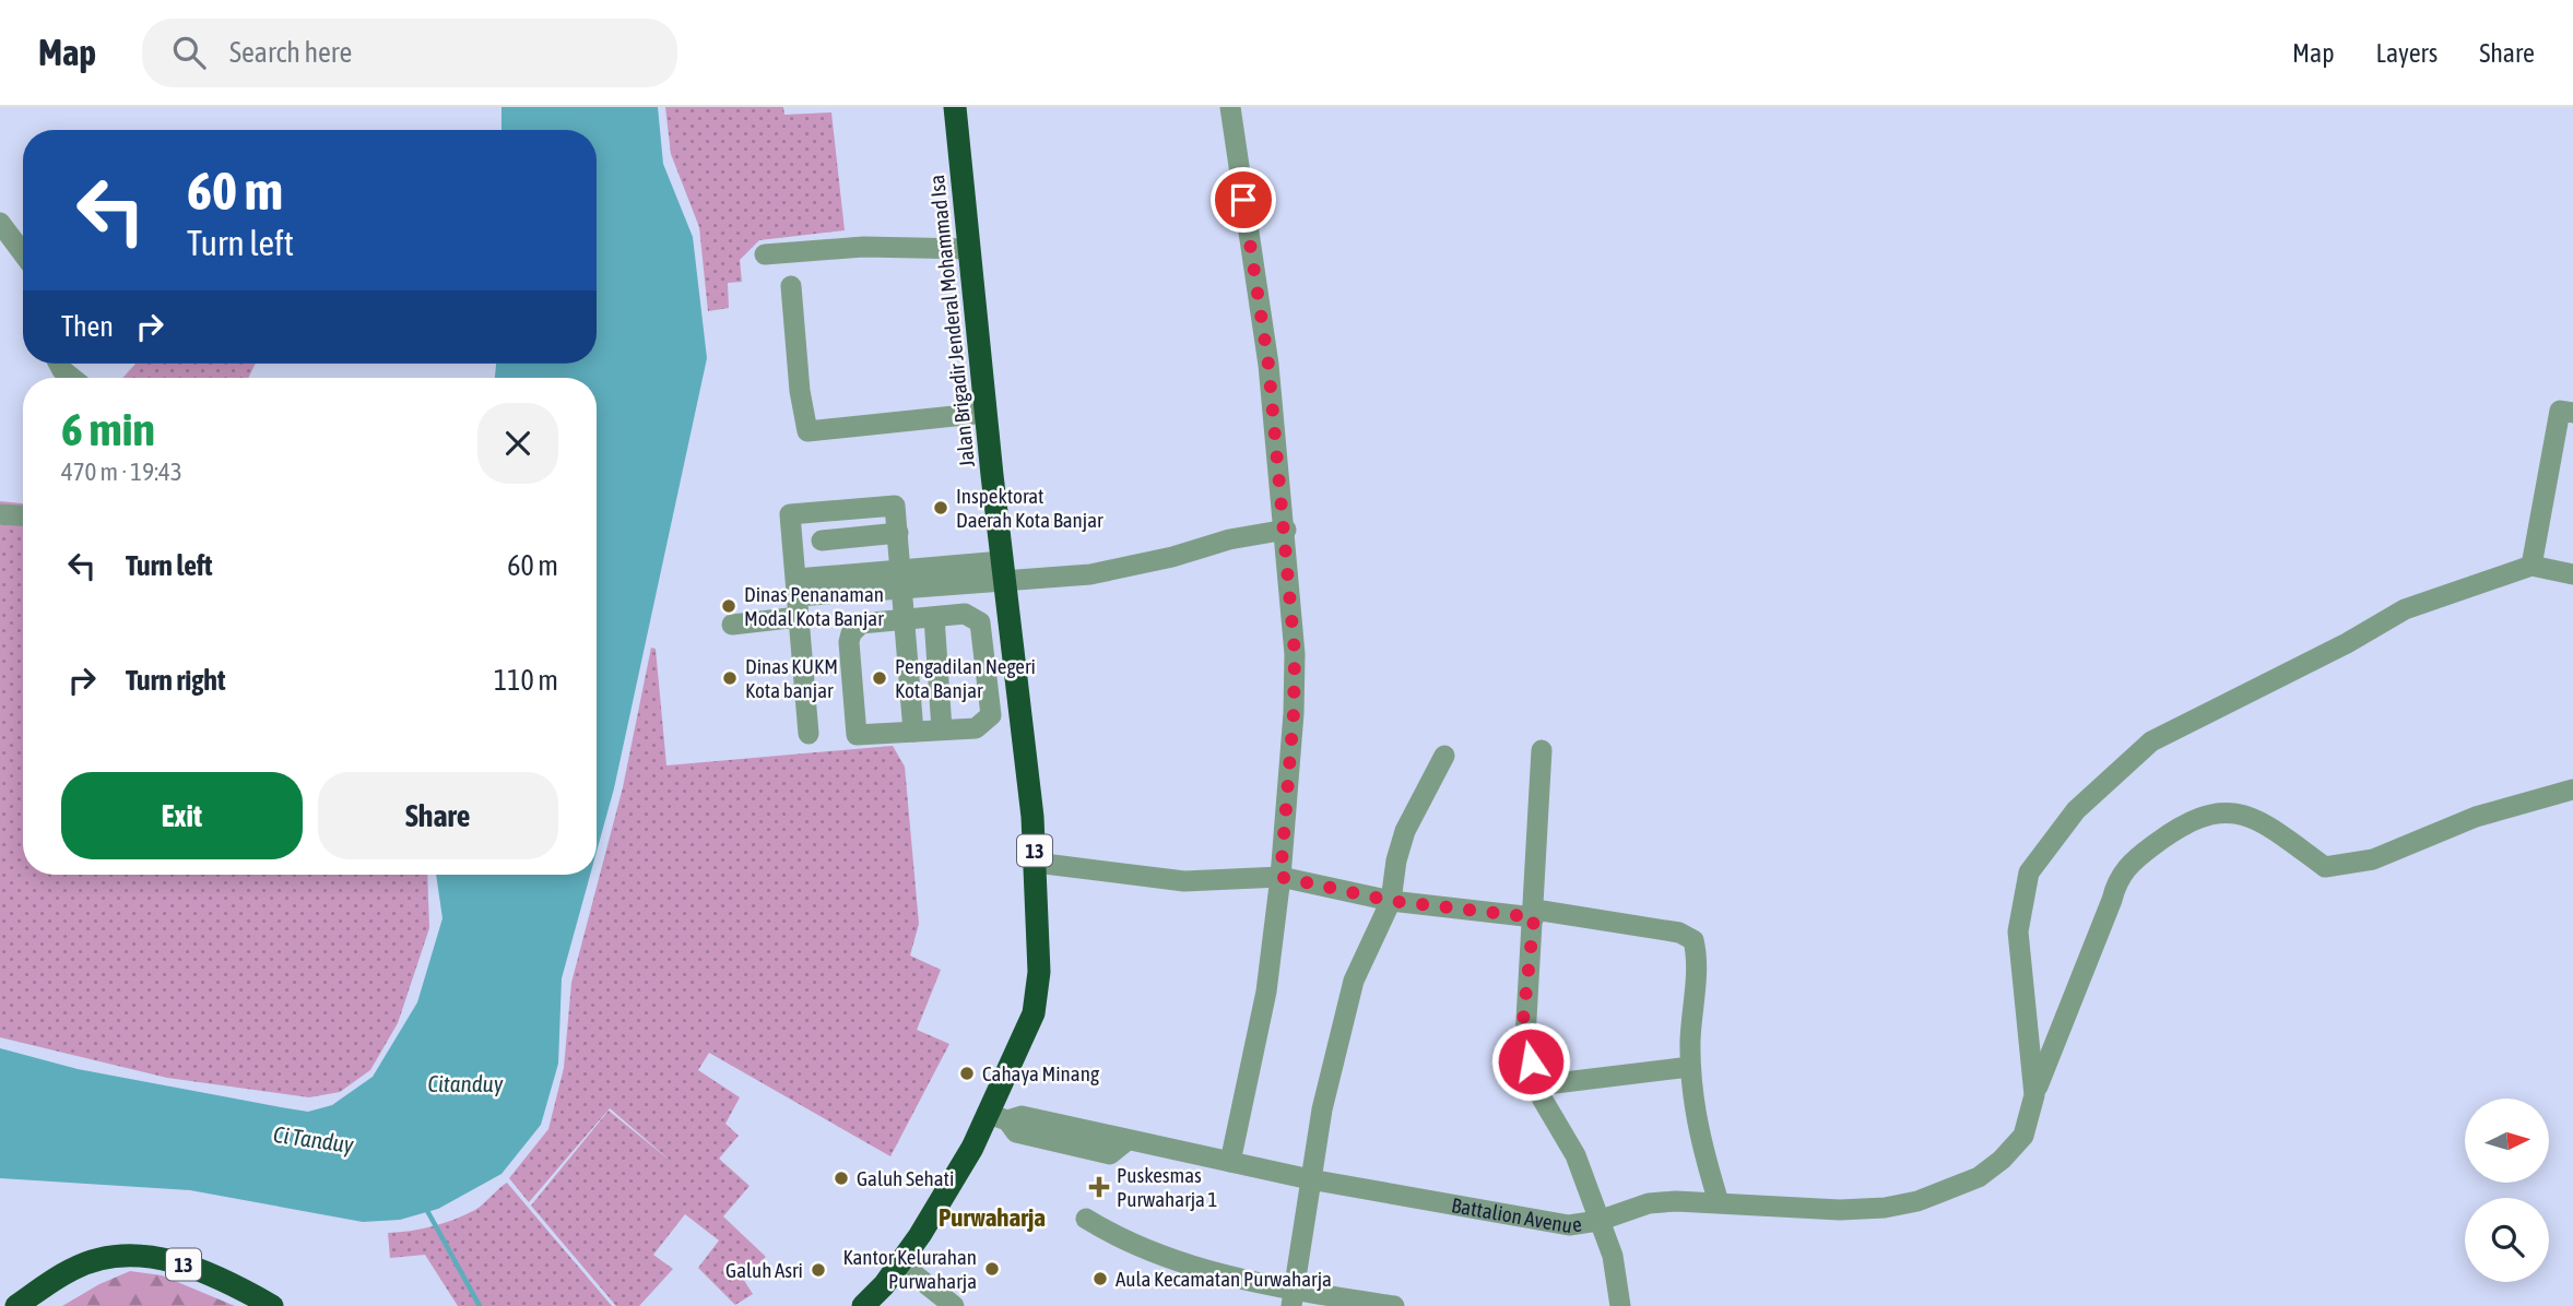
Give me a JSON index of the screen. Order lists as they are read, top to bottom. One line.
{"streets":{"highway":["Jalan Brigadir Jenderal Mohammad Isa","13"],"street":["Battalion Avenue"]},"crossings":[["Jalan Brigadir Jenderal Mohammad Isa","Battalion Avenue"]],"districts":["Purwaharja"],"water":["Citanduy","Ci Tanduy"],"places":{"other":["Inspektorat Daerah Kota Banjar","Dinas Penanaman Modal Kota Banjar","Dinas KUKM Kota banjar","Pengadilan Negeri Kota Banjar","Cahaya Minang","Galuh Sehati","Kantor Kelurahan Purwaharja","Galuh Asri","Aula Kecamatan Purwaharja"],"health":["Puskesmas Purwaharja 1"]},"north":"right","page":{"header":"Map","search":"Search here","nav":["Map","Layers","Share"],"turn":["60 m","Turn left"],"then":"Then","heading":["6 min","470 m · 19:43"],"list":[{"name":"Turn left","value":"60 m"},{"name":"Turn right","value":"110 m"}],"buttons":["Exit","Share"]}}
